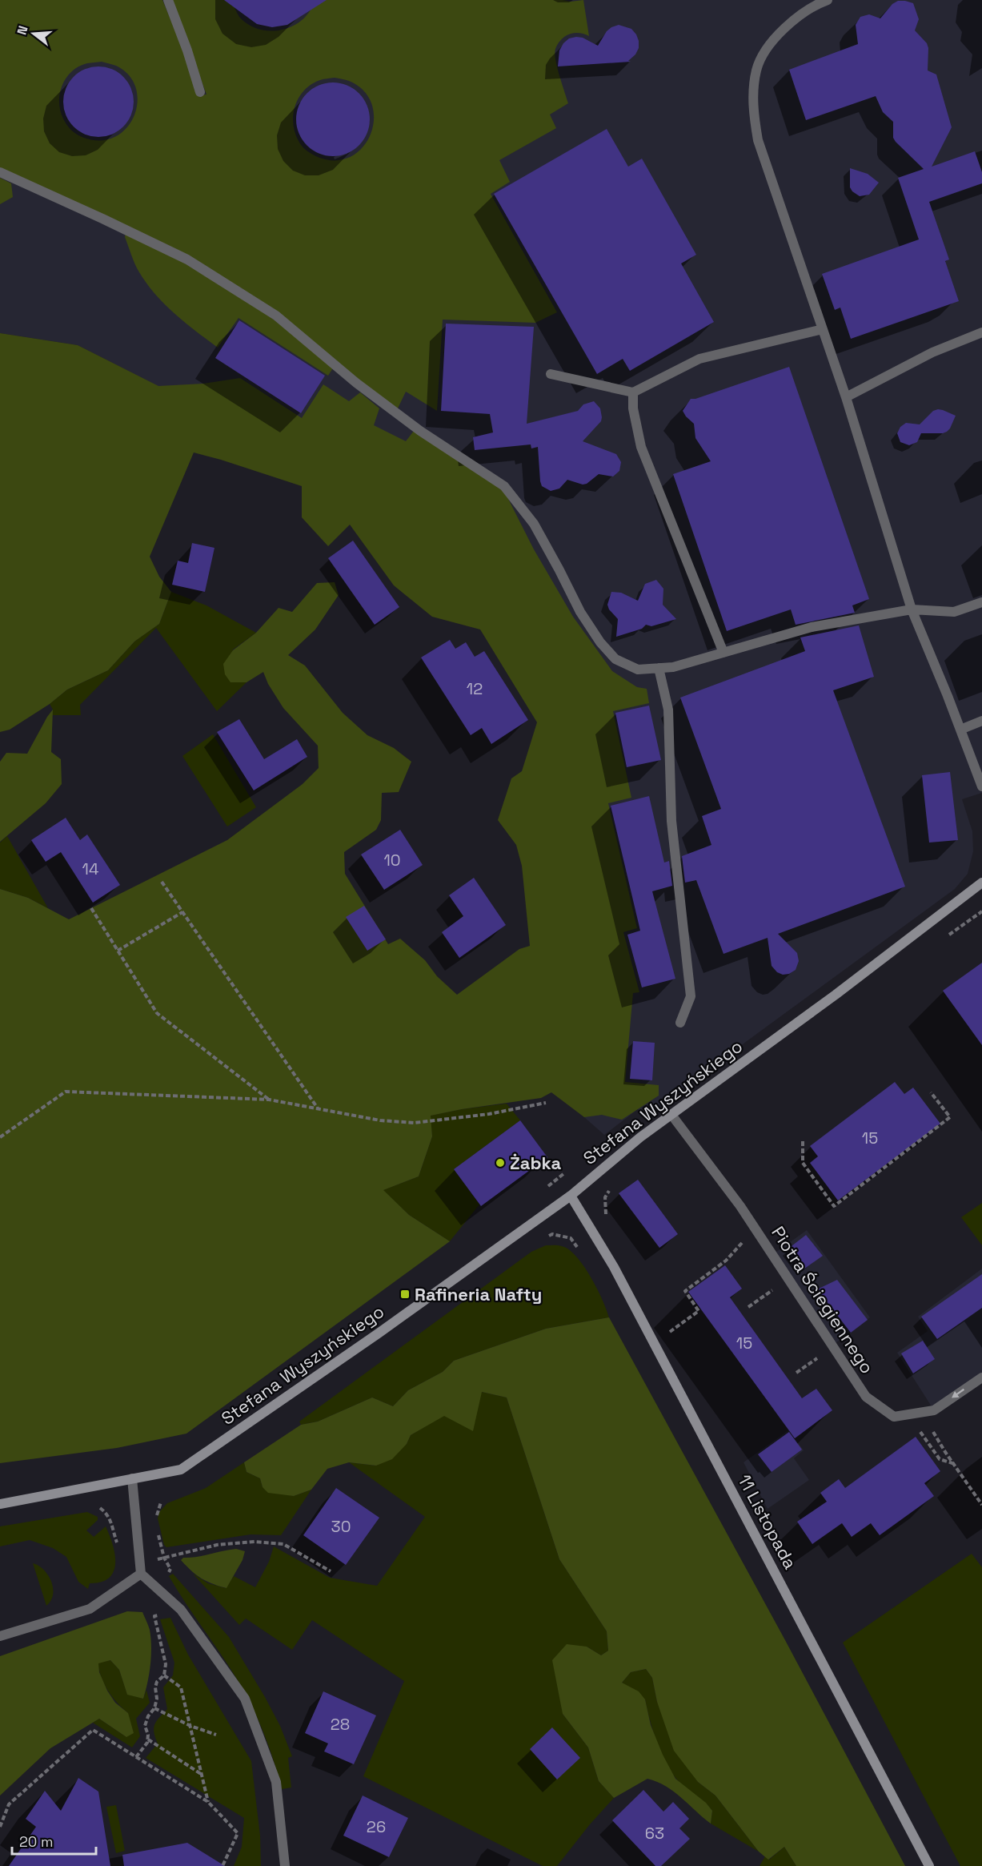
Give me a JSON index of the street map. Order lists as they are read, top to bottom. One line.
{"streets":{"street":["Stefana Wyszyńskiego","Piotra Ściegiennego","11 Listopada"]},"crossings":[["Stefana Wyszyńskiego","Piotra Ściegiennego"],["Stefana Wyszyńskiego","11 Listopada"]],"places":{"other":["Żabka"],"transit":["Rafineria Nafty"]},"house_numbers":["12","10","14","15","15","30","28","26","63"],"scale_bar":"20 m","north":"left"}
